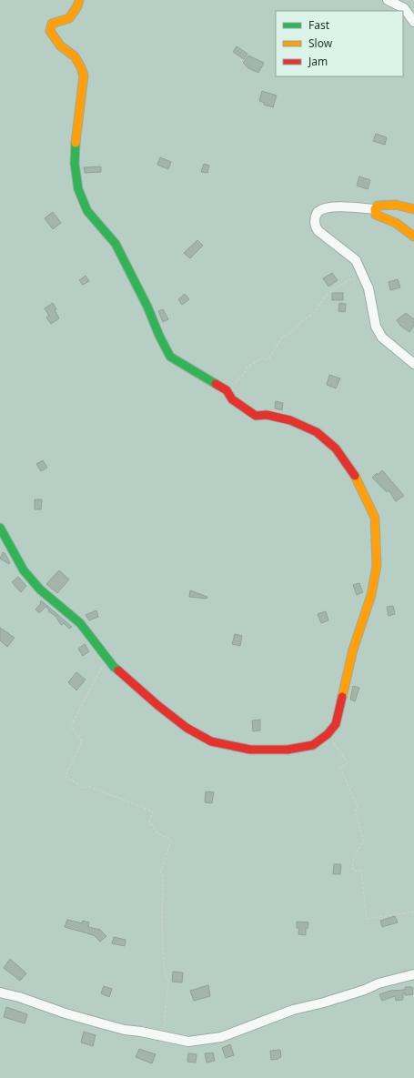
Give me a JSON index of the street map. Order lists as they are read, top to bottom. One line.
{"legend":["Fast","Slow","Jam"]}
